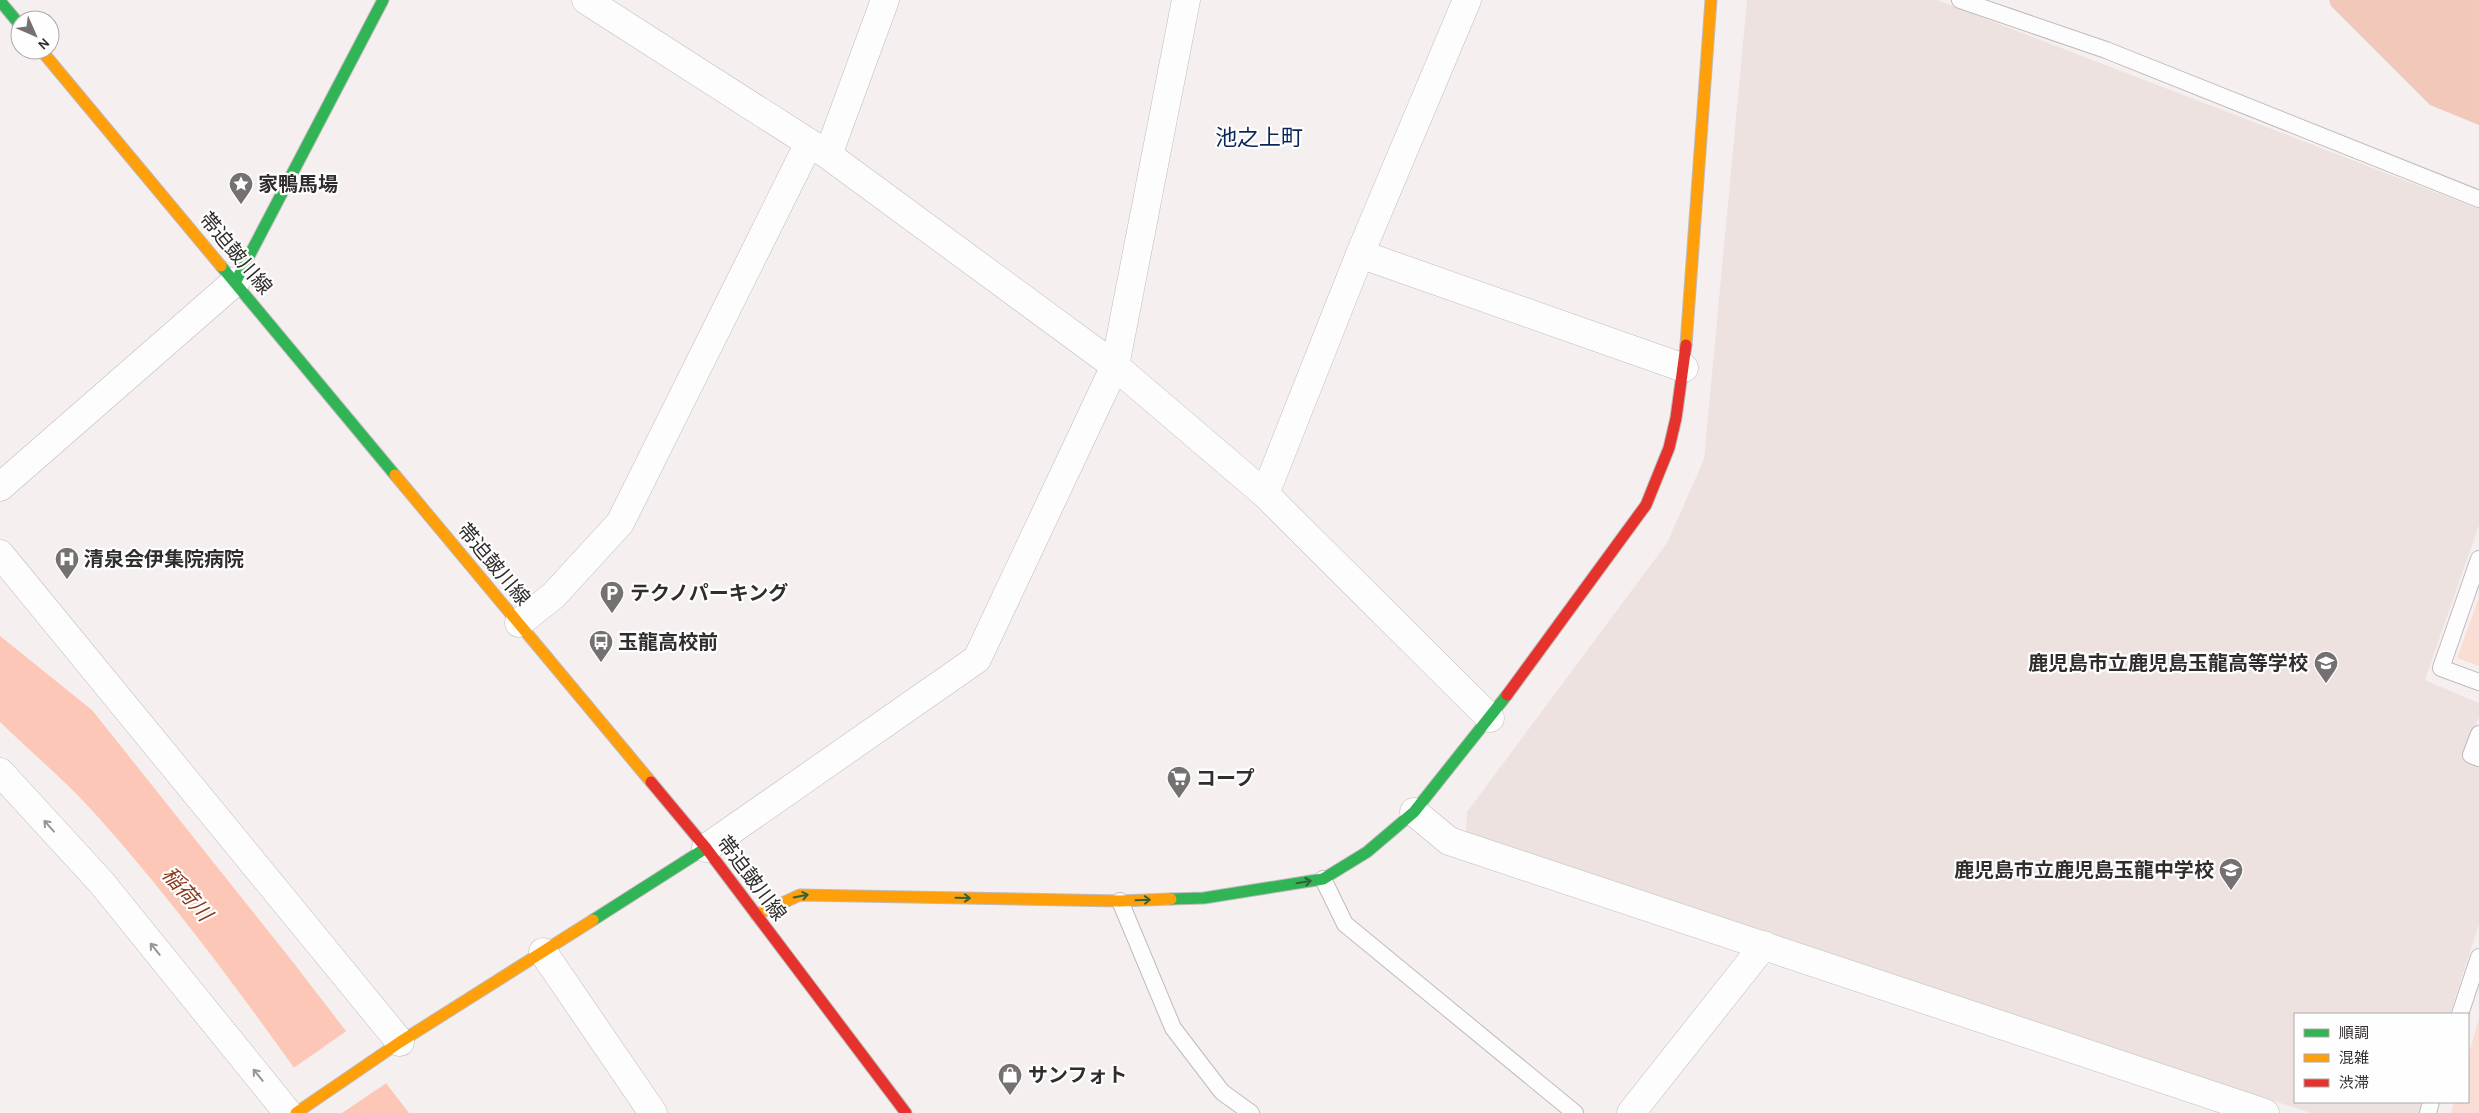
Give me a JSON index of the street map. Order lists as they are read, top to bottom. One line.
{"streets":{"street":["帯迫皷川線"]},"districts":["池之上町"],"water":["稲荷川"],"places":{"place":["家鴨馬場"],"hospital":["清泉会伊集院病院"],"parking":["テクノパーキング"],"bus stop":["玉龍高校前"],"school or university":["鹿児島市立鹿児島玉龍高等学校","鹿児島市立鹿児島玉龍中学校"],"supermarket":["コープ"],"shop":["サンフォト"]},"legend":["順調","混雑","渋滞"],"north":"bottom right"}
